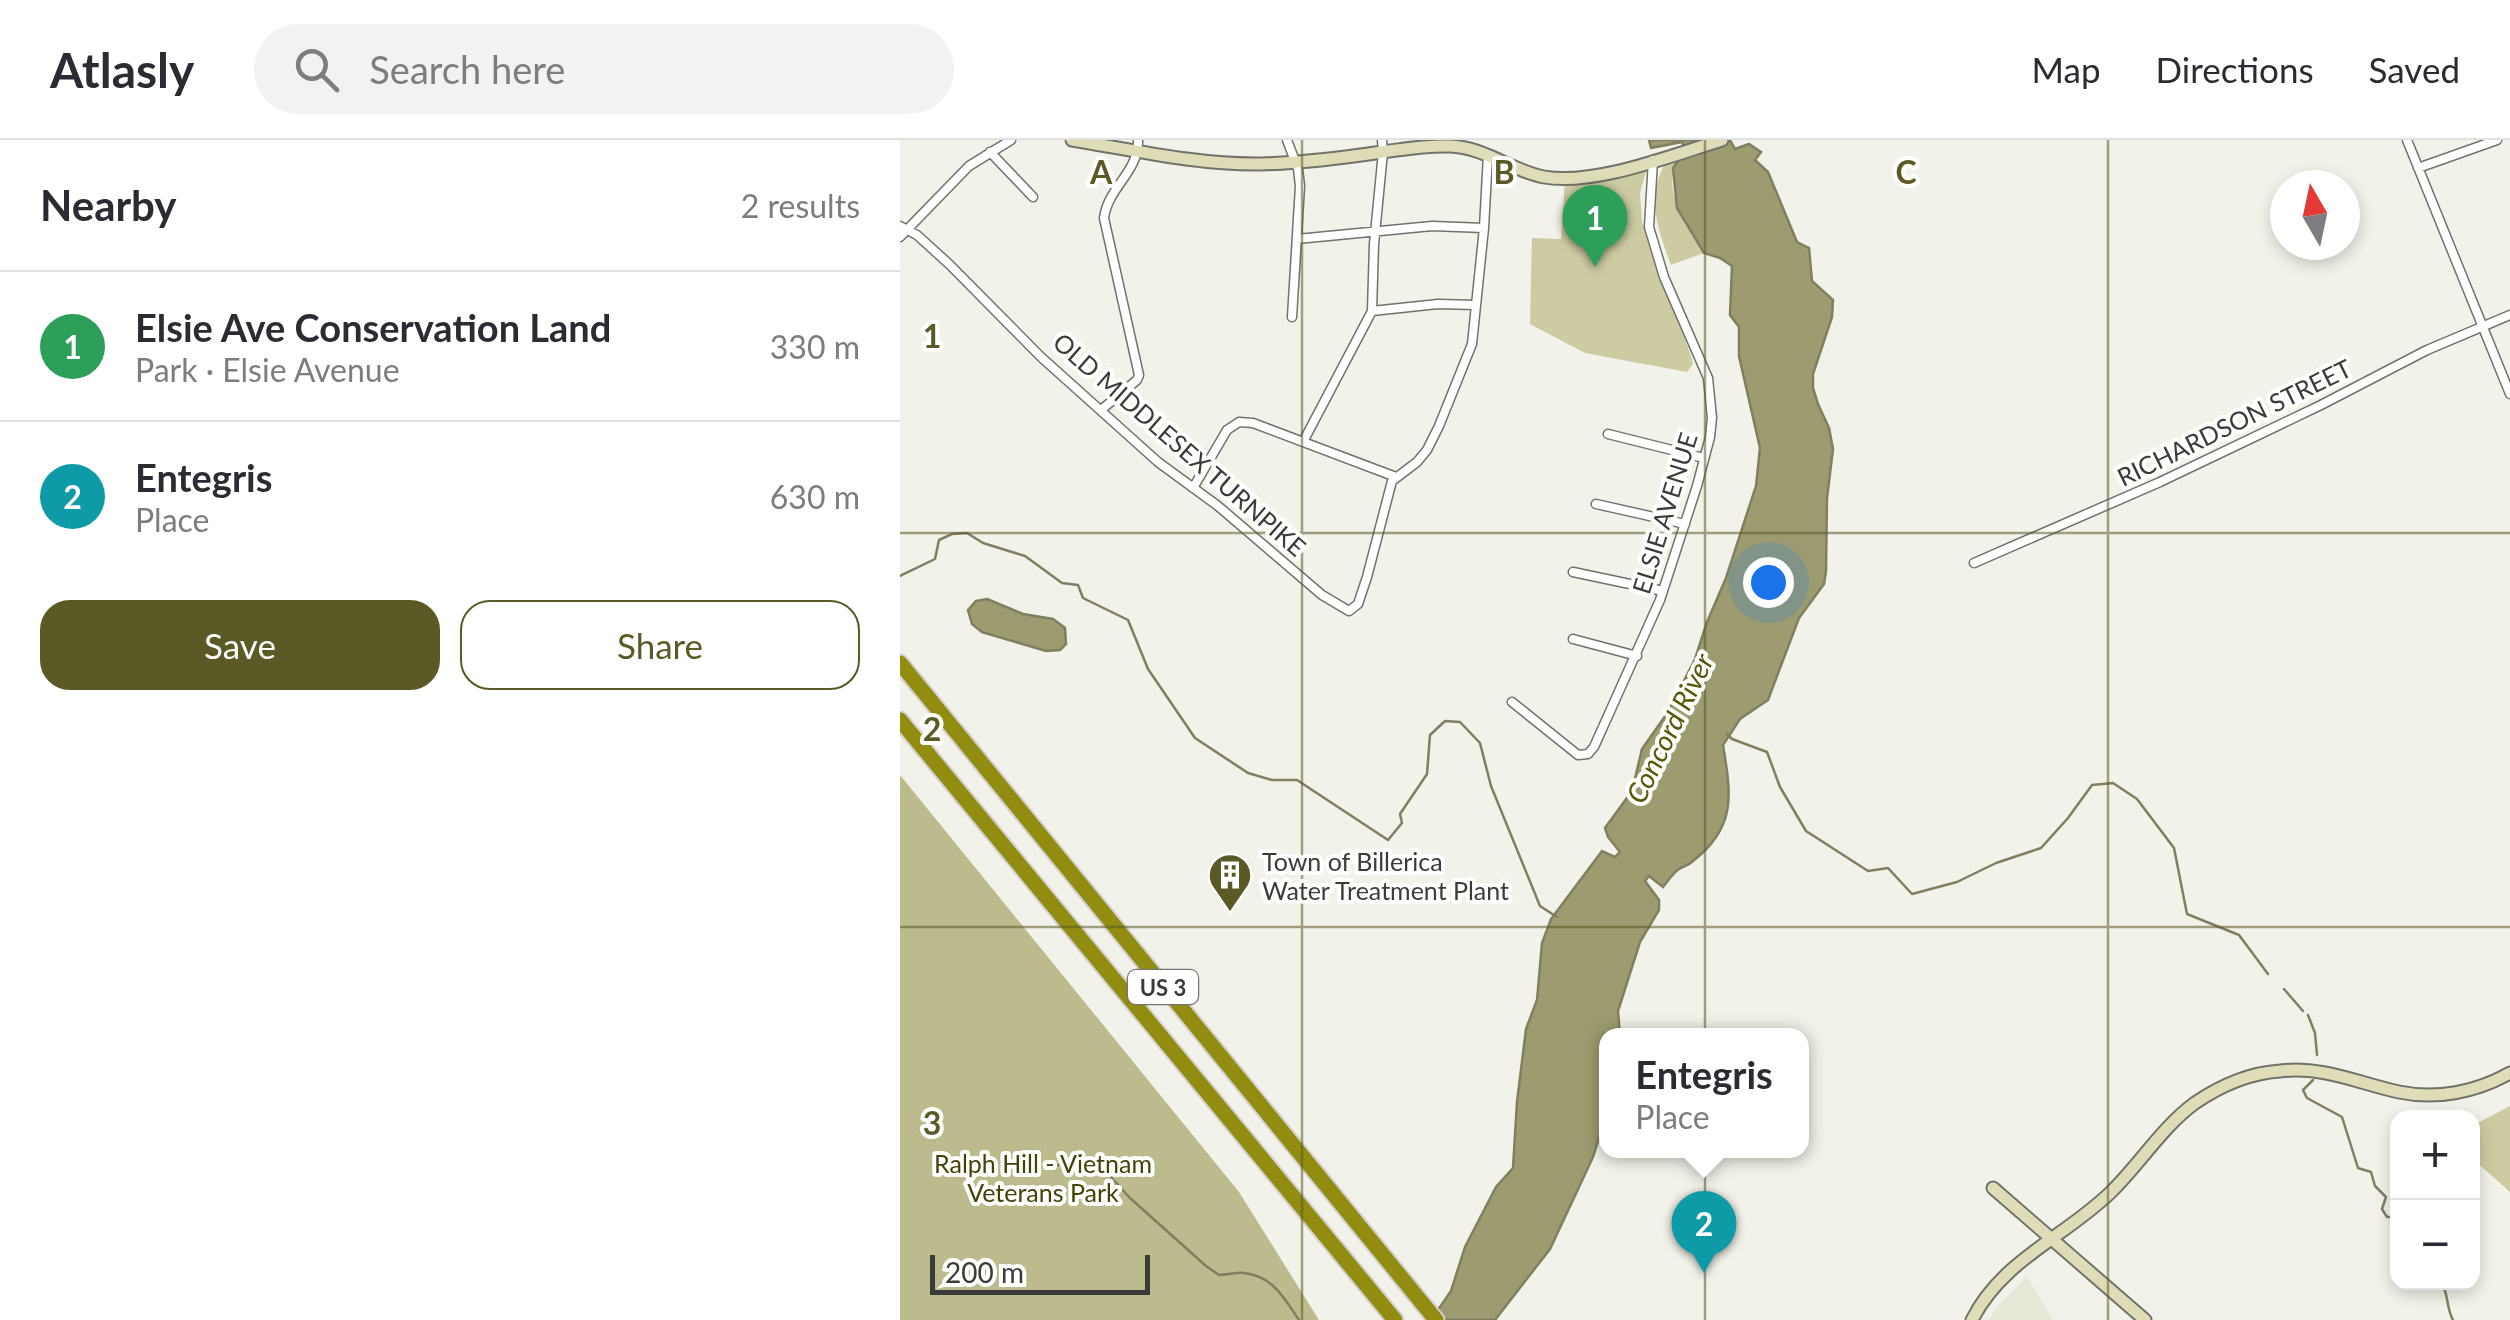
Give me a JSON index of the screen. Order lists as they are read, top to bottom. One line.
{"streets":{"highway":["US 3"],"street":["RICHARDSON STREET","OLD MIDDLESEX TURNPIKE","ELSIE AVENUE"]},"water":["Concord River"],"parks":["Ralph Hill - Vietnam Veterans Park"],"places":{"building":["Town of Billerica Water Treatment Plant"]},"scale_bar":"200 m","north":"top","page":{"header":"Atlasly","search":"Search here","nav":["Map","Directions","Saved"],"heading":["Nearby","2 results"],"pins":["1","2"],"list":[{"mark":"1","name":"Elsie Ave Conservation Land","note":"Park · Elsie Avenue","value":"330 m"},{"mark":"2","name":"Entegris","note":"Place","value":"630 m"}],"buttons":["Save","Share"],"popup":["Entegris","Place"],"map_buttons":["+","−"],"scale":"200 m"},"grid":{"columns":["A","B","C"],"rows":["1","2","3"]}}
